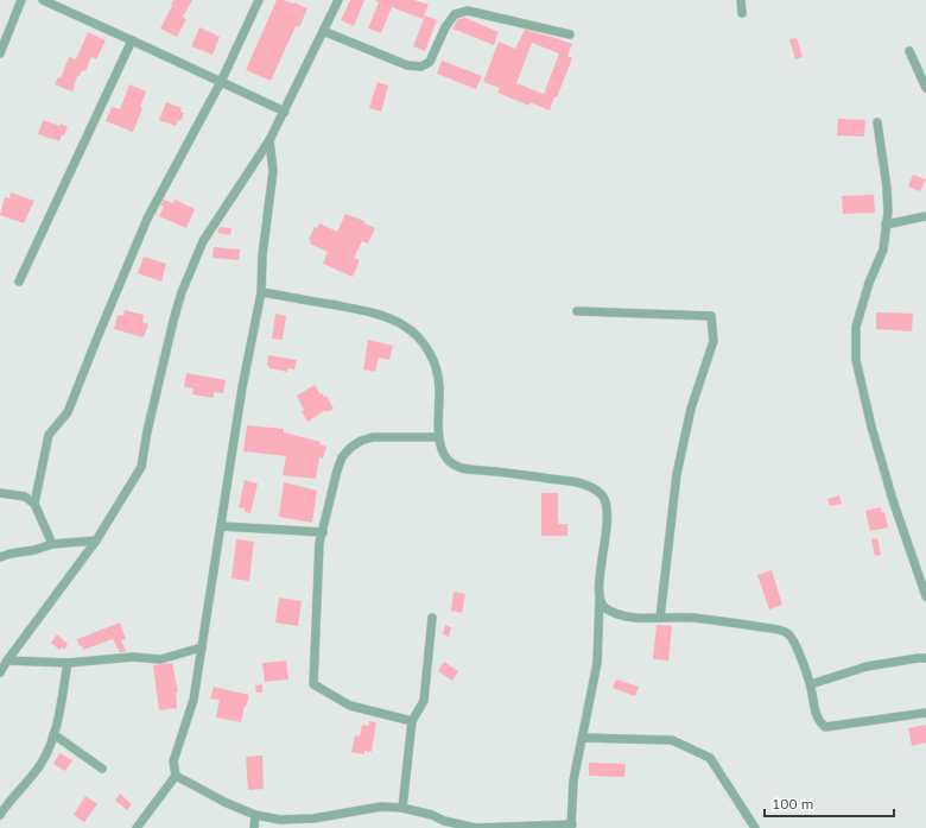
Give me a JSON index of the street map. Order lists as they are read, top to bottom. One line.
{"scale_bar":"100 m"}
